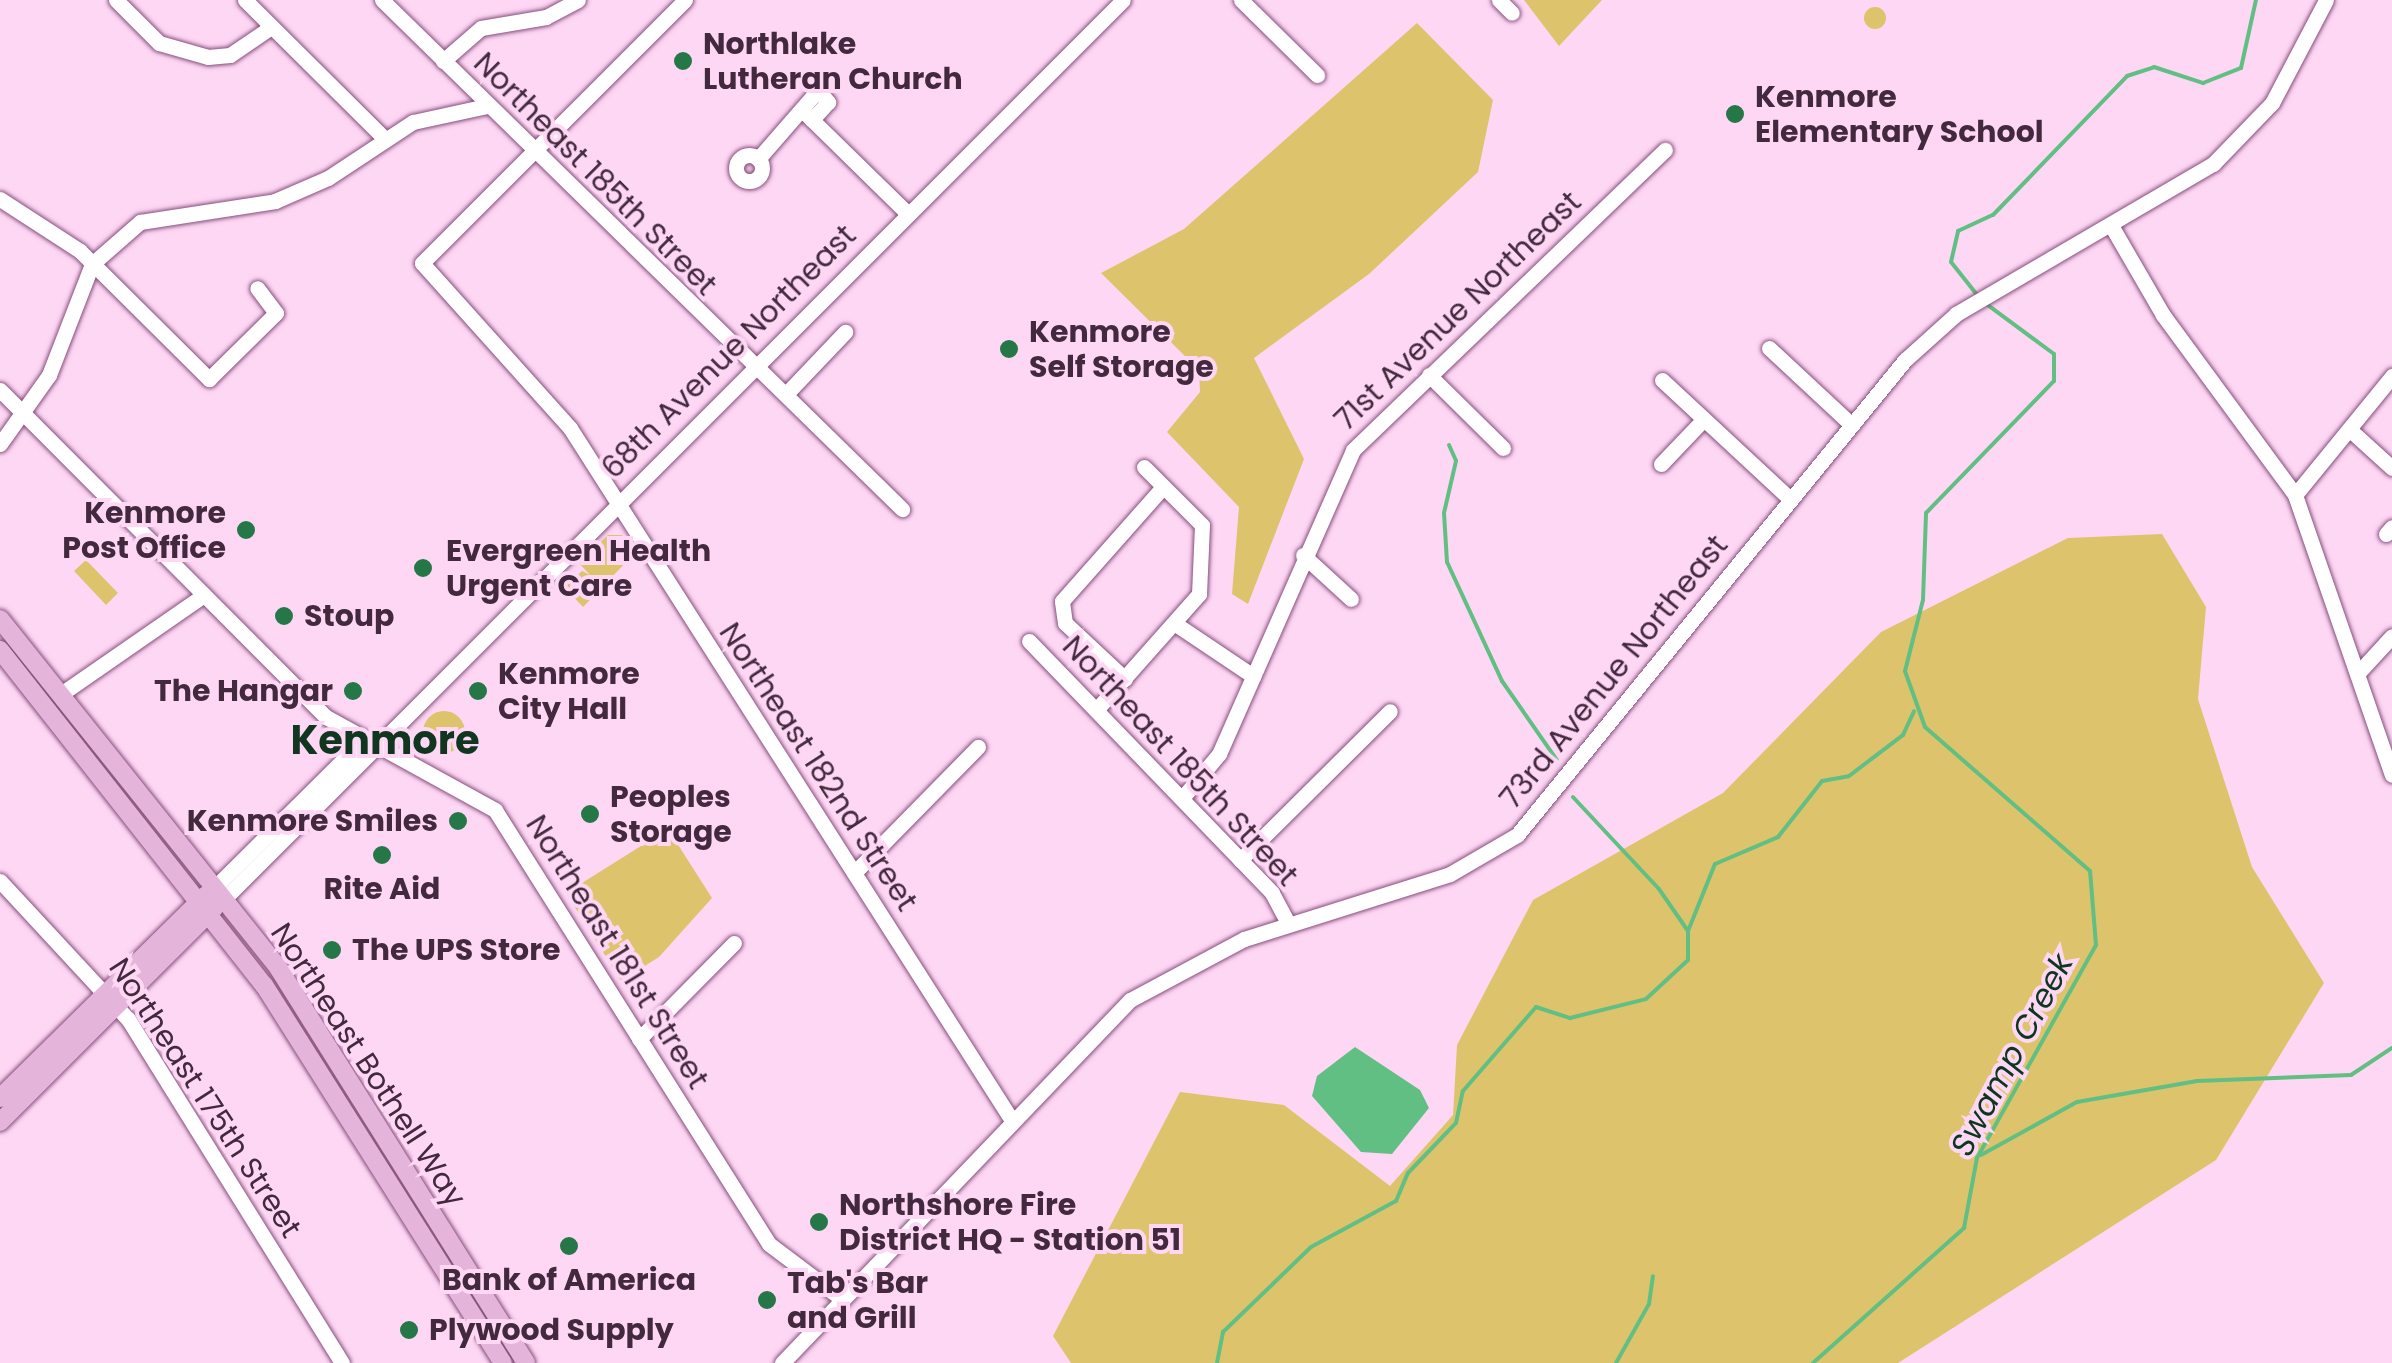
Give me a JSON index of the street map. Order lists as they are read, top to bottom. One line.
{"streets":{"main road":["68th Avenue Northeast","Northeast Bothell Way"],"street":["Northeast 185th Street","71st Avenue Northeast","73rd Avenue Northeast","Northeast 182nd Street","Northeast 181st Street","Northeast 175th Street"]},"crossings":[["Northeast 185th Street","71st Avenue Northeast"],["Northeast 185th Street","68th Avenue Northeast"],["Northeast 185th Street","73rd Avenue Northeast"],["Northeast 185th Street","Northeast 182nd Street"],["68th Avenue Northeast","Northeast 182nd Street"],["68th Avenue Northeast","Northeast 181st Street"],["68th Avenue Northeast","Northeast Bothell Way"],["68th Avenue Northeast","Northeast 175th Street"],["73rd Avenue Northeast","Northeast 182nd Street"],["73rd Avenue Northeast","Northeast 181st Street"]],"districts":["Kenmore"],"water":["Swamp Creek"],"places":["Northlake Lutheran Church","Kenmore Elementary School","Kenmore Self Storage","Kenmore Post Office","Evergreen Health Urgent Care","Stoup","The Hangar","Kenmore City Hall","Peoples Storage","Kenmore Smiles","Rite Aid","The UPS Store","Northshore Fire District HQ - Station 51","Bank of America","Tab's Bar and Grill","Plywood Supply"]}
